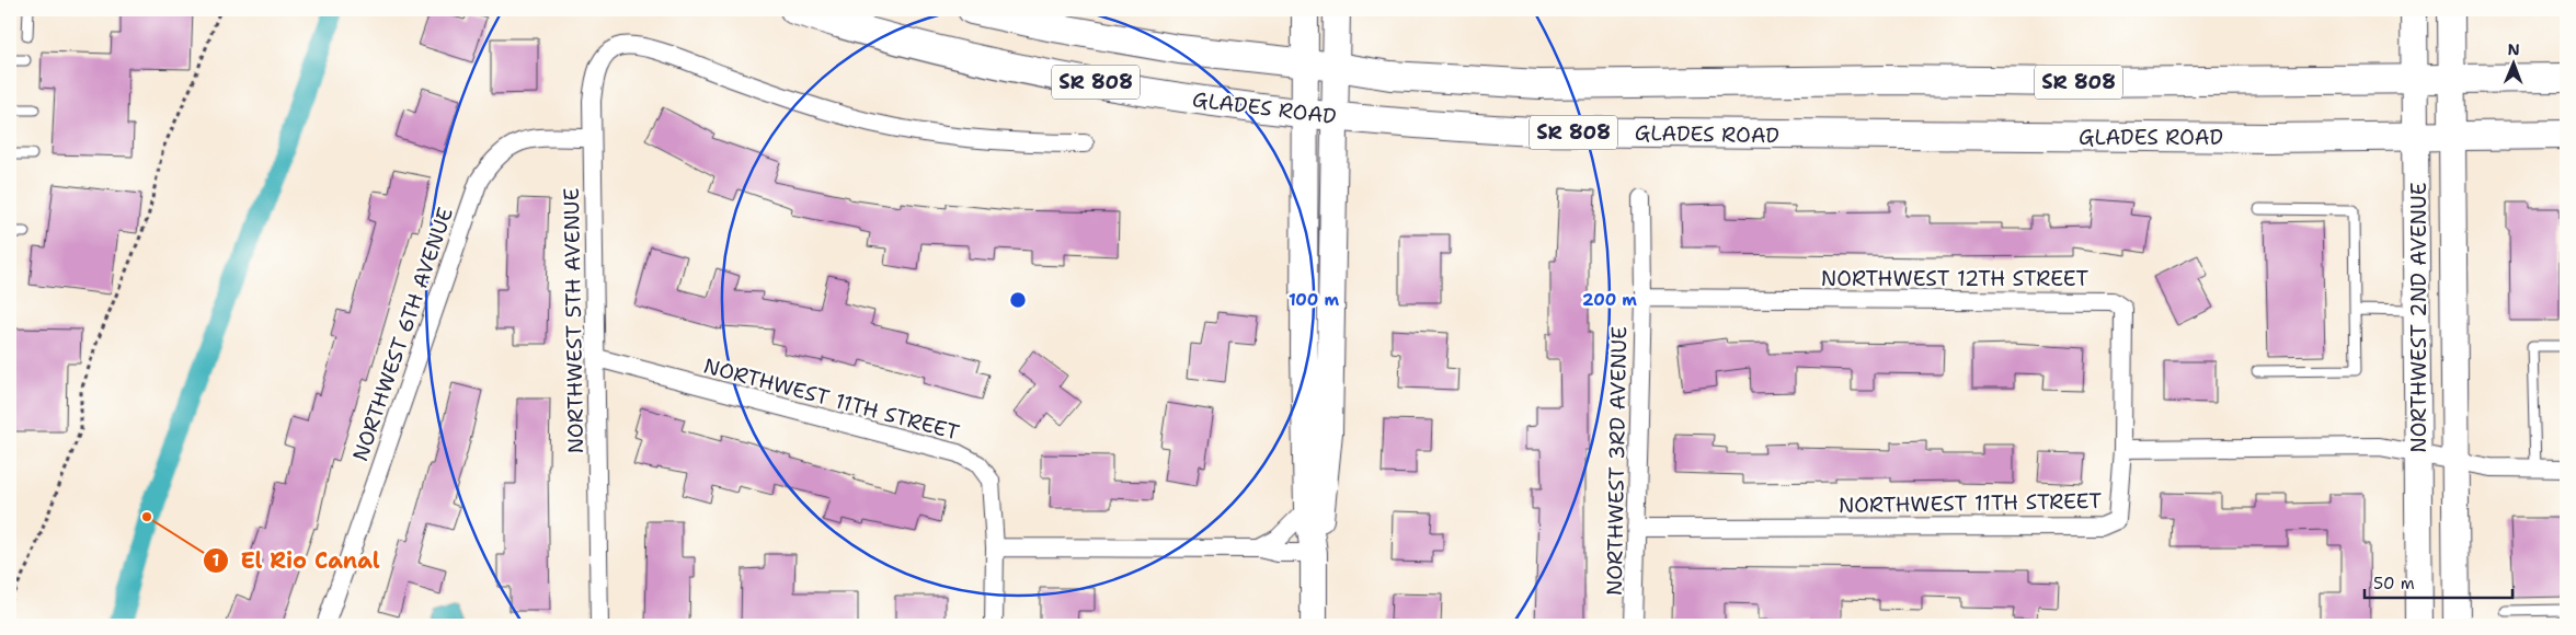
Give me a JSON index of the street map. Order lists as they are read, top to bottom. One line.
{"streets":{"main road":["SR 808","GLADES ROAD"],"street":["NORTHWEST 12TH STREET","NORTHWEST 2ND AVENUE","NORTHWEST 5TH AVENUE","NORTHWEST 6TH AVENUE","NORTHWEST 11TH STREET","NORTHWEST 3RD AVENUE"]},"crossings":[["SR 808","NORTHWEST 2ND AVENUE"],["GLADES ROAD","NORTHWEST 2ND AVENUE"],["NORTHWEST 12TH STREET","NORTHWEST 11TH STREET"],["NORTHWEST 12TH STREET","NORTHWEST 3RD AVENUE"],["NORTHWEST 5TH AVENUE","NORTHWEST 6TH AVENUE"],["NORTHWEST 5TH AVENUE","NORTHWEST 11TH STREET"],["NORTHWEST 11TH STREET","NORTHWEST 3RD AVENUE"]],"places":["El Rio Canal"],"scale_bar":"50 m","north":"top","rings":["100 m","200 m"]}
